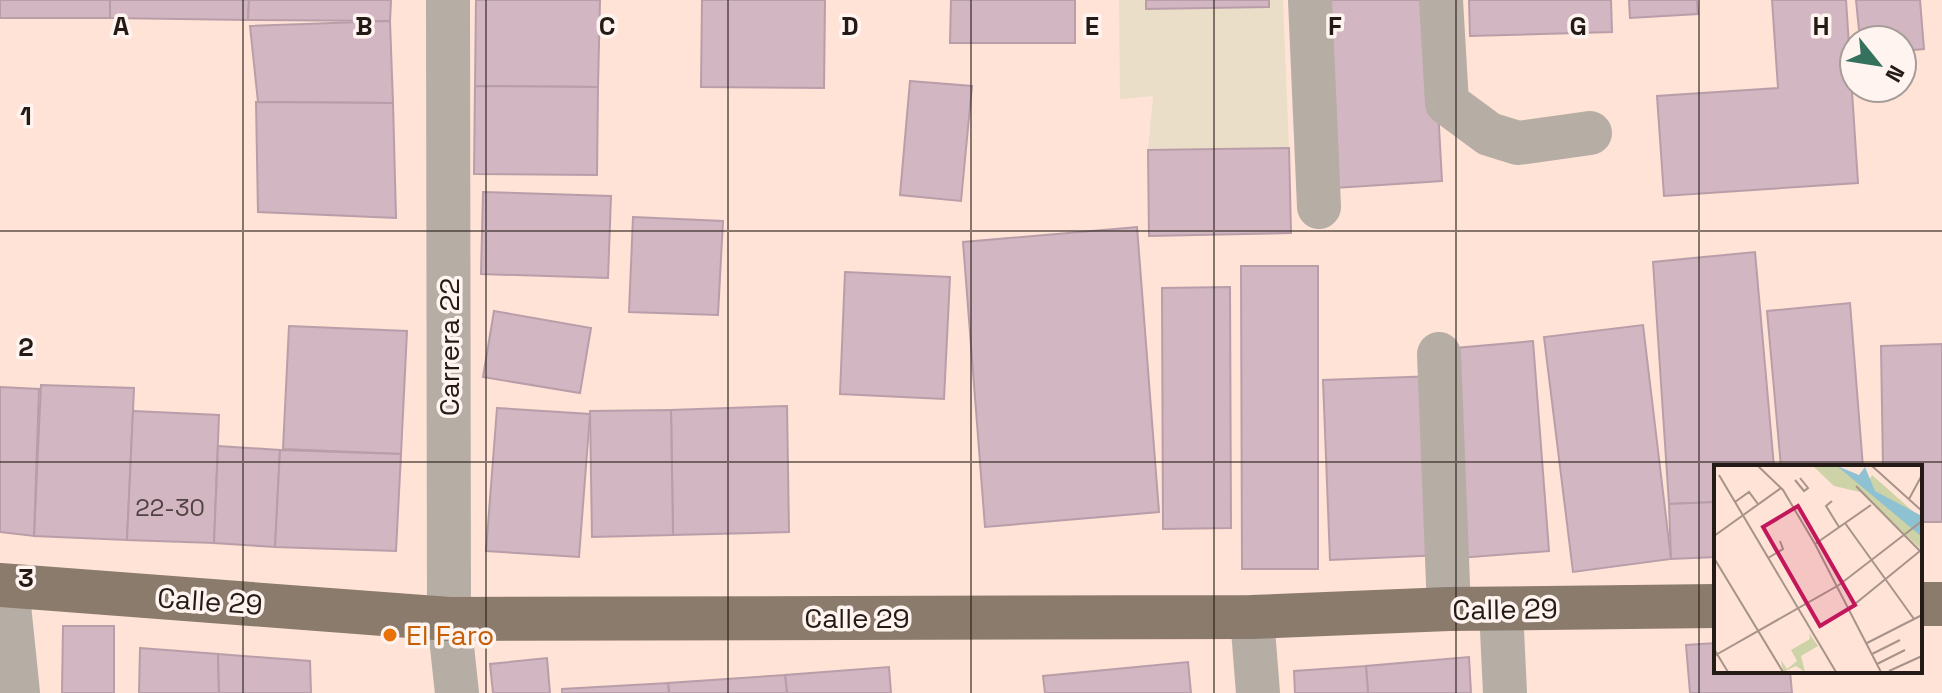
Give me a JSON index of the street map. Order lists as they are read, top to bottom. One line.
{"streets":{"main road":["Calle 29"],"street":["Carrera 22"]},"crossings":[["Carrera 22","Calle 29"]],"places":["El Faro"],"house_numbers":["22-30"],"north":"bottom right","grid":{"columns":["A","B","C","D","E","F","G","H"],"rows":["1","2","3"]}}
